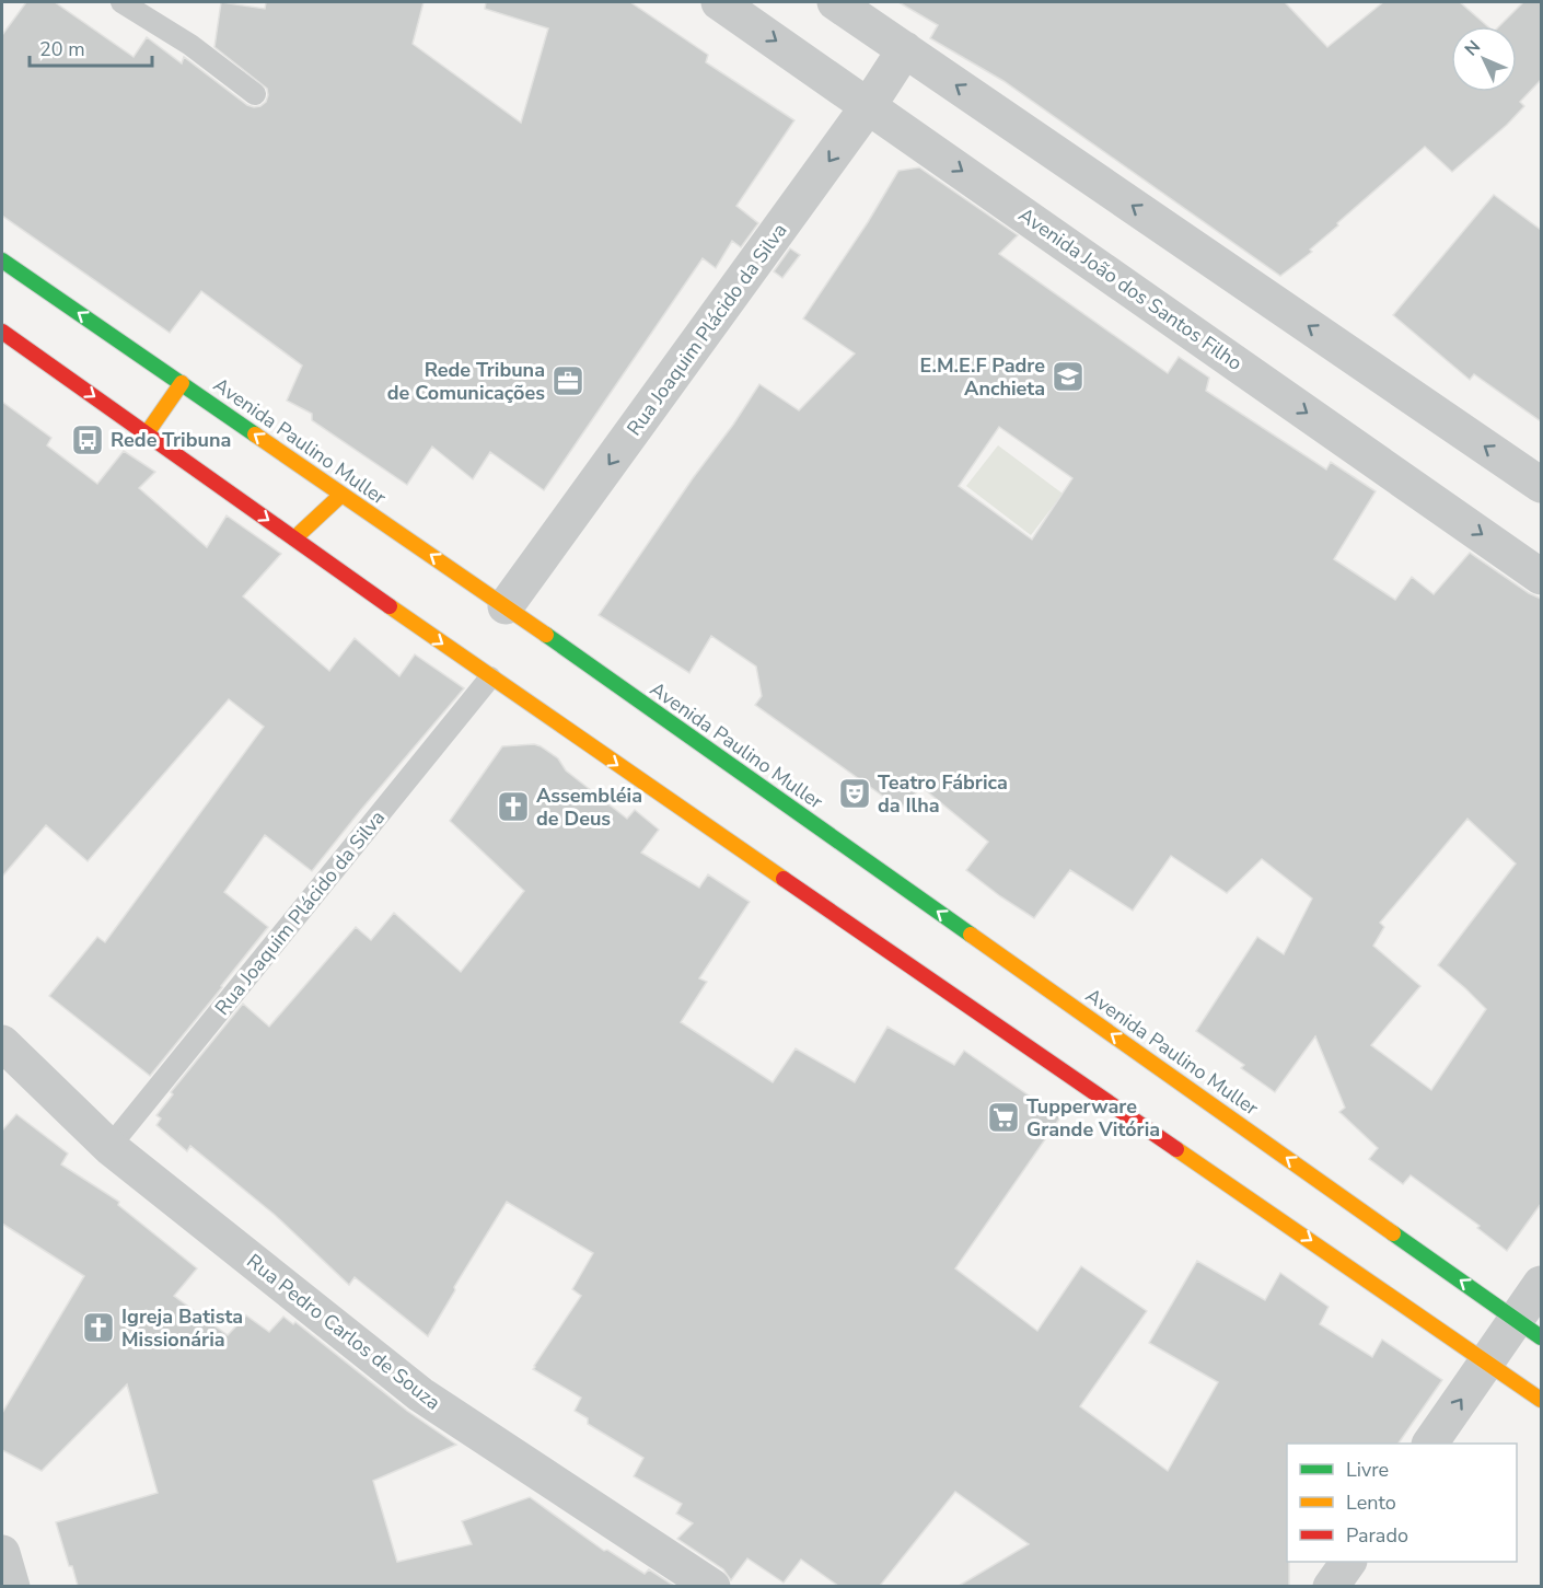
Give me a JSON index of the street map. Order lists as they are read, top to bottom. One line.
{"streets":{"main road":["Avenida Paulino Muller"],"street":["Avenida João dos Santos Filho","Rua Joaquim Plácido da Silva","Rua Pedro Carlos de Souza"]},"crossings":[["Avenida João dos Santos Filho","Rua Joaquim Plácido da Silva"],["Rua Joaquim Plácido da Silva","Avenida Paulino Muller"],["Rua Joaquim Plácido da Silva","Rua Pedro Carlos de Souza"]],"one_way":["Rua Joaquim Plácido da Silva"],"places":{"school or university":["E.M.E.F Padre Anchieta"],"office":["Rede Tribuna de Comunicações"],"bus stop":["Rede Tribuna"],"theatre":["Teatro Fábrica da Ilha"],"church":["Assembléia de Deus","Igreja Batista Missionária"],"supermarket":["Tupperware Grande Vitória"]},"legend":["Livre","Lento","Parado"],"scale_bar":"20 m","north":"top left"}
